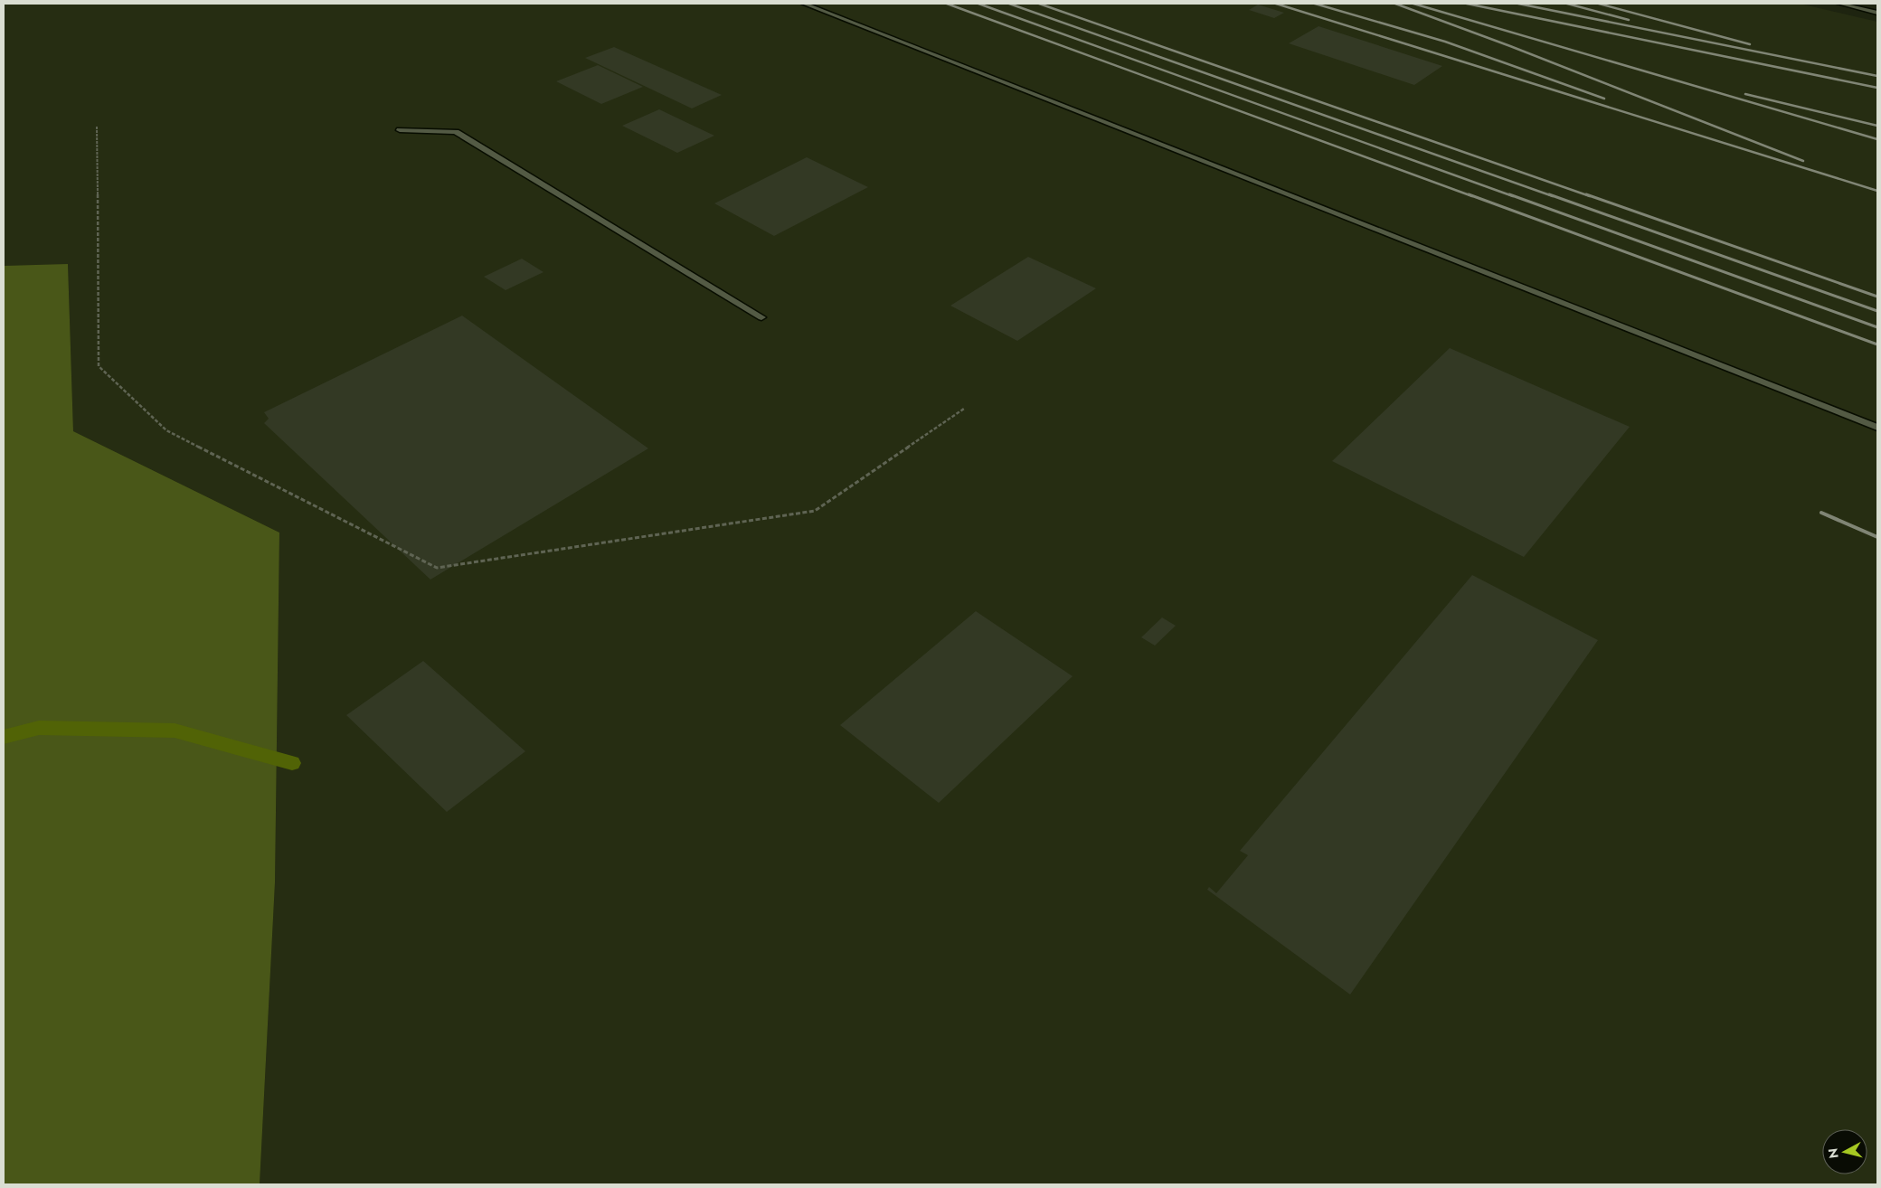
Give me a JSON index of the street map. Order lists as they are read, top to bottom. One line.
{"north":"left"}
